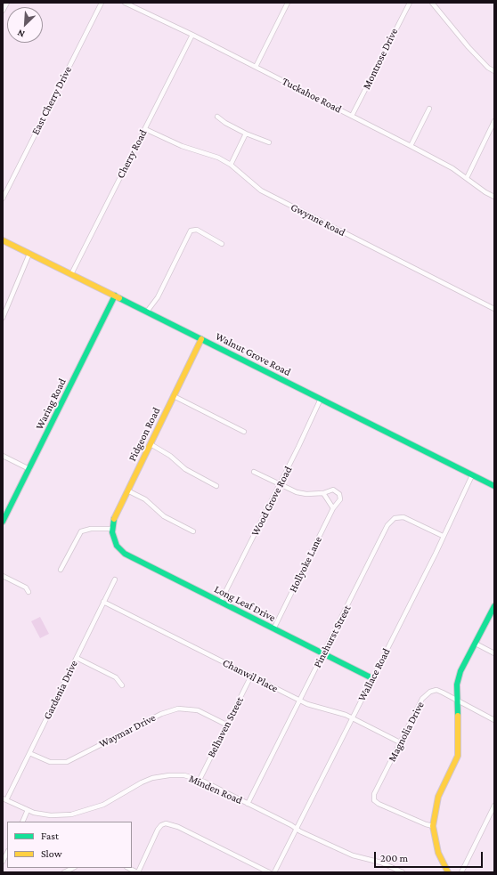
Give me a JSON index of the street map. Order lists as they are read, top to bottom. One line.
{"streets":{"main road":["Walnut Grove Road","Waring Road","Pidgeon Road","Long Leaf Drive"],"street":["Montrose Drive","Tuckahoe Road","East Cherry Drive","Cherry Road","Gwynne Road","Wood Grove Road","Hollyoke Lane","Pinehurst Street","Wallace Road","Chanwil Place","Gardenia Drive","Belhaven Street","Waymar Drive","Magnolia Drive","Minden Road"]},"crossings":[["Montrose Drive","Tuckahoe Road"],["Tuckahoe Road","Cherry Road"],["Cherry Road","Gwynne Road"],["Cherry Road","Walnut Grove Road"],["Walnut Grove Road","Waring Road"],["Walnut Grove Road","Pidgeon Road"],["Walnut Grove Road","Wood Grove Road"],["Walnut Grove Road","Wallace Road"],["Pidgeon Road","Long Leaf Drive"],["Wood Grove Road","Long Leaf Drive"],["Hollyoke Lane","Long Leaf Drive"],["Long Leaf Drive","Pinehurst Street"],["Long Leaf Drive","Wallace Road"],["Pinehurst Street","Wallace Road"],["Pinehurst Street","Chanwil Place"],["Pinehurst Street","Minden Road"],["Wallace Road","Chanwil Place"],["Wallace Road","Minden Road"],["Chanwil Place","Gardenia Drive"],["Chanwil Place","Belhaven Street"],["Chanwil Place","Magnolia Drive"],["Gardenia Drive","Waymar Drive"],["Gardenia Drive","Minden Road"],["Belhaven Street","Waymar Drive"],["Belhaven Street","Minden Road"]],"legend":["Fast","Slow"],"scale_bar":"200 m","north":"bottom left"}
